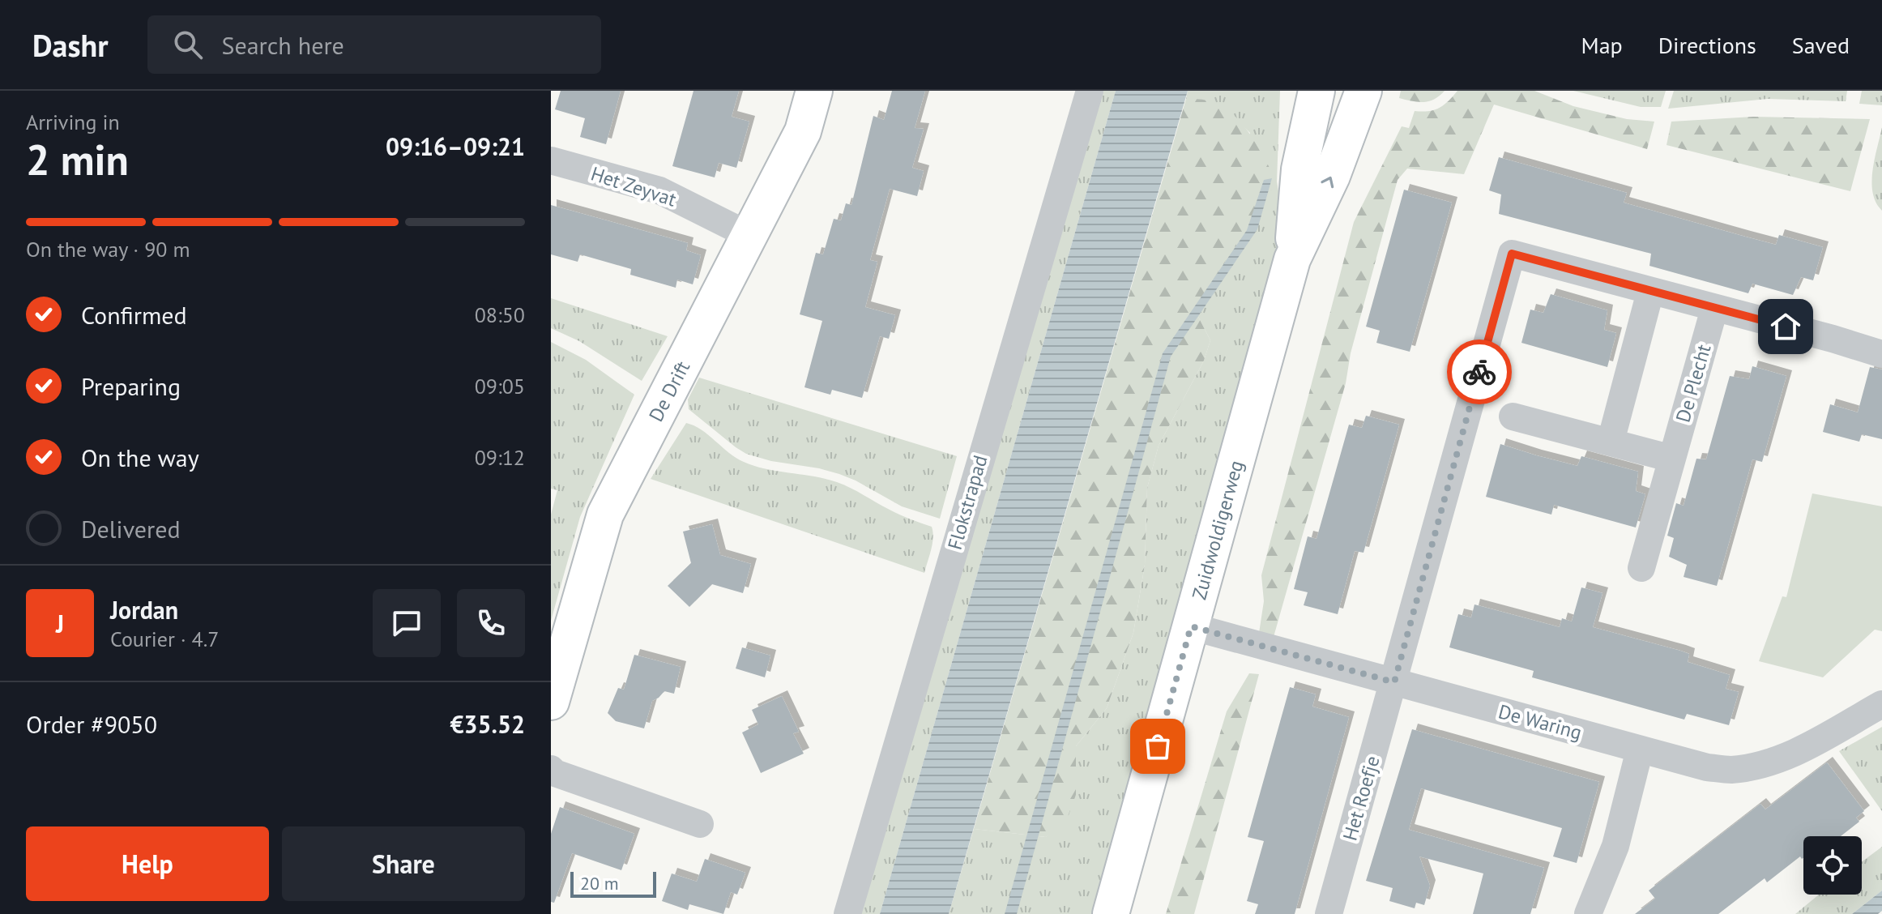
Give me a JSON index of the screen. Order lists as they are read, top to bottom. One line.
{"streets":{"main road":["De Drift","Zuidwoldigerweg"],"street":["Het Zeyvat","De Plecht","Flokstrapad","De Waring","Het Roefje"]},"crossings":[["Het Zeyvat","De Drift"],["Zuidwoldigerweg","De Waring"],["De Waring","Het Roefje"]],"scale_bar":"20 m","page":{"header":"Dashr","search":"Search here","nav":["Map","Directions","Saved"],"heading":["2 min","Arriving in","09:16–09:21"],"panel":["Jordan","Courier · 4.7","Order #9050","€35.52"],"bar":"On the way · 90 m","list":[["Confirmed","08:50"],["Preparing","09:05"],["On the way","09:12"],"Delivered"],"round":"J","buttons":["Help","Share"],"scale":"20 m"}}
